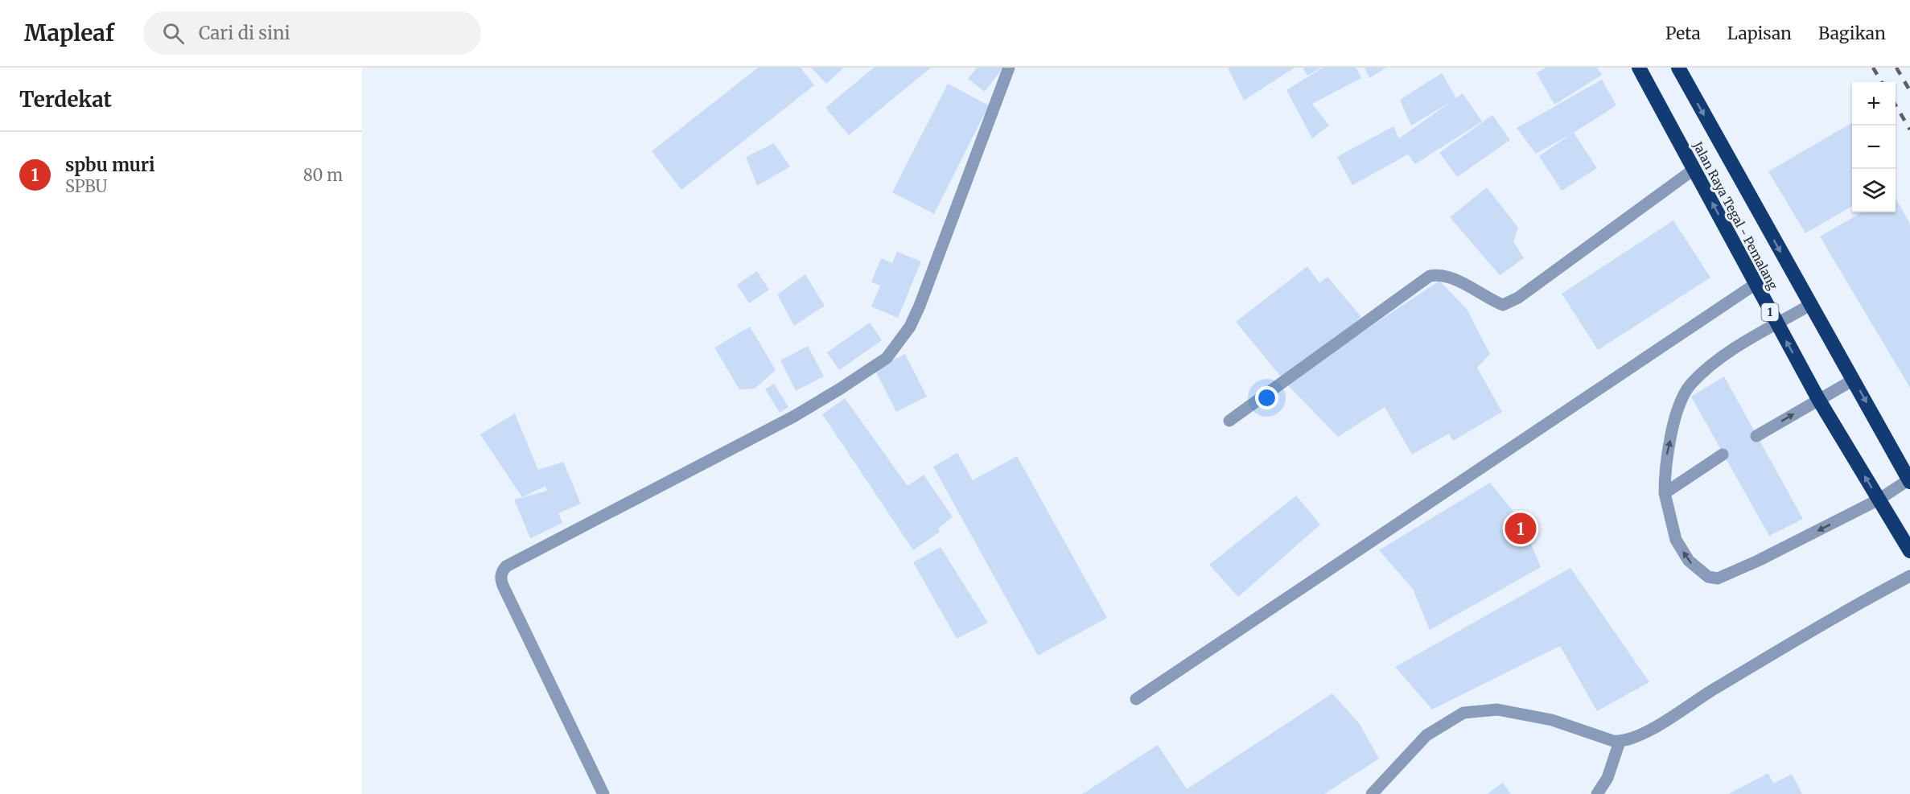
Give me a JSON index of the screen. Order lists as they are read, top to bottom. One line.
{"streets":{"highway":["Jalan Raya Tegal - Pemalang","1"]},"page":{"header":"Mapleaf","search":"Cari di sini","nav":["Peta","Lapisan","Bagikan"],"heading":"Terdekat","map_buttons":["+","−"],"list":[{"mark":"1","name":"spbu muri","note":"SPBU","value":"80 m"}],"pins":"1"}}
